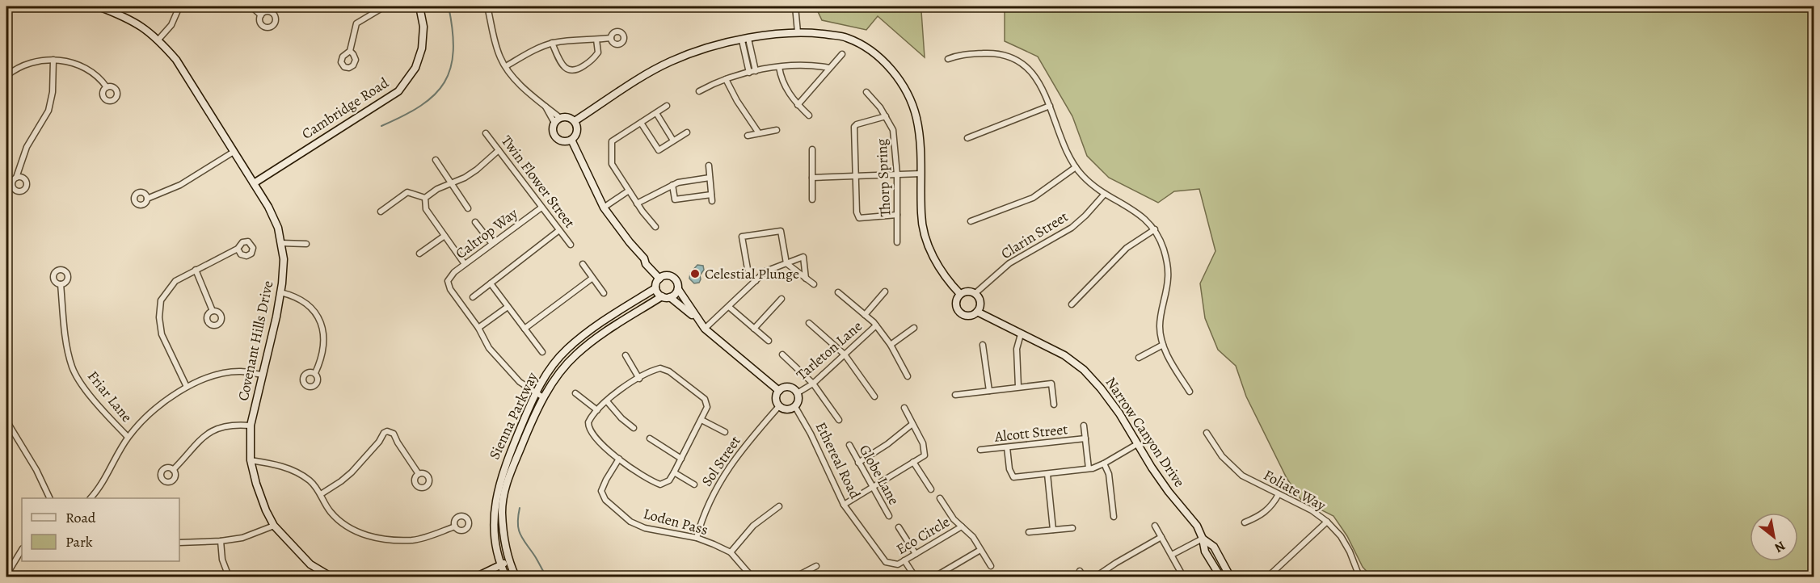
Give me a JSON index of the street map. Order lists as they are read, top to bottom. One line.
{"streets":{"street":["Cambridge Road","Thorp Spring","Twin Flower Street","Caltrop Way","Clarin Street","Covenant Hills Drive","Tarleton Lane","Friar Lane","Sienna Parkway","Narrow Canyon Drive","Alcott Street","Ethereal Road","Sol Street","Globe Lane","Foliate Way","Loden Pass","Eco Circle"]},"crossings":[["Cambridge Road","Covenant Hills Drive"],["Twin Flower Street","Caltrop Way"],["Clarin Street","Narrow Canyon Drive"],["Tarleton Lane","Ethereal Road"],["Tarleton Lane","Sol Street"],["Ethereal Road","Sol Street"],["Ethereal Road","Eco Circle"],["Sol Street","Loden Pass"]],"places":["Celestial Plunge"],"legend":["Road","Park"],"north":"bottom right"}
